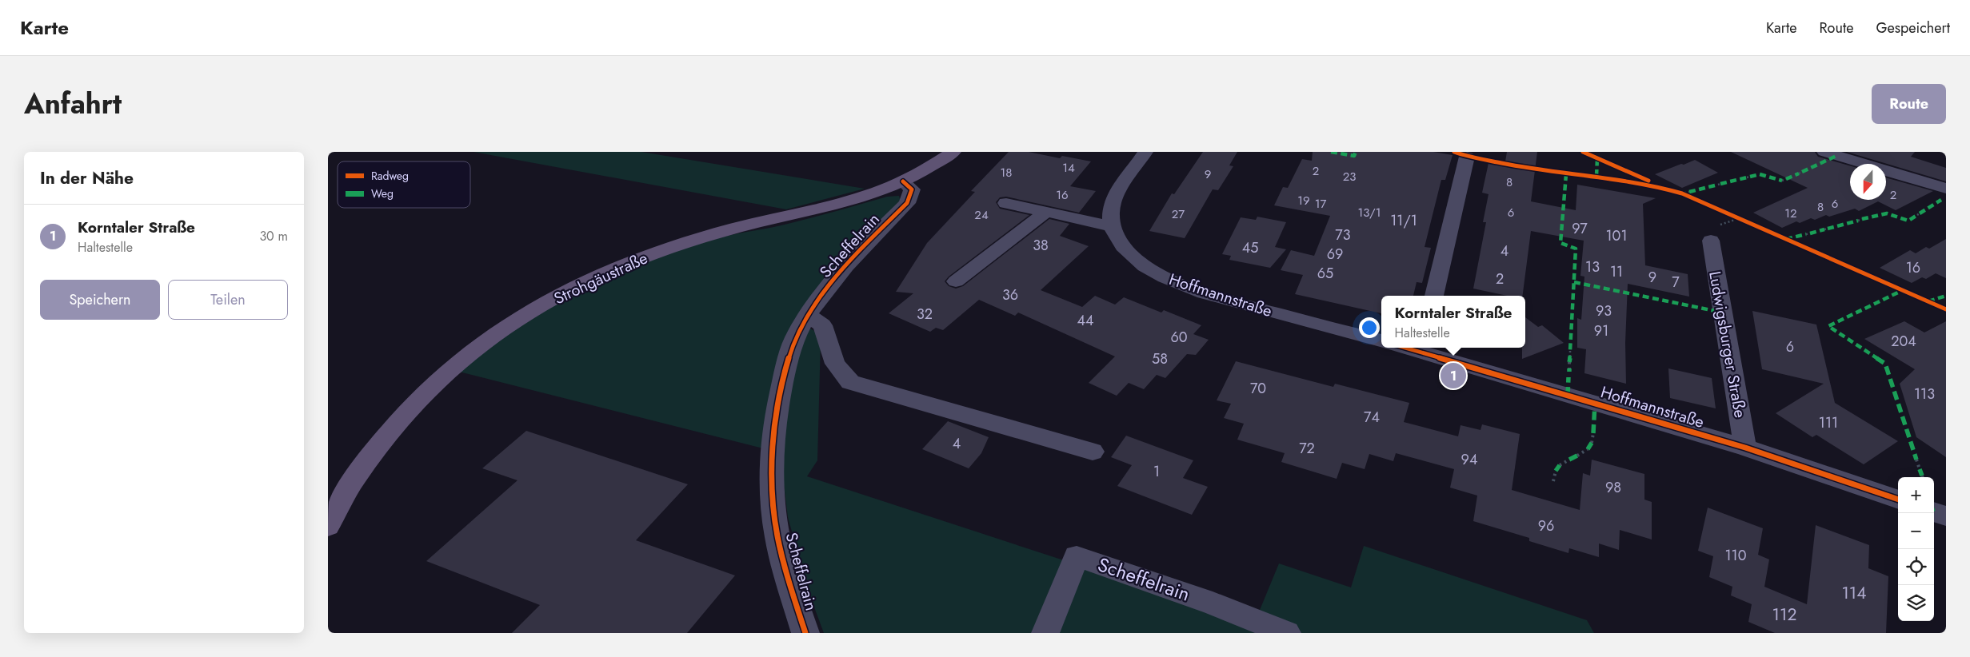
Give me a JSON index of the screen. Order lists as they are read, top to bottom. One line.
{"streets":{"main road":["Strohgäustraße"],"street":["Scheffelrain","Hoffmannstraße","Ludwigsburger Straße"]},"crossings":[["Scheffelrain","Strohgäustraße"],["Hoffmannstraße","Ludwigsburger Straße"]],"house_numbers":["14","2","18","9","23","8","16","2","19","17","6","8","13/1","6","12","27","24","11/1","97","73","101","38","45","4","69","13","16","11","65","9","2","7","36","93","32","44","91","60","204","6","58","70","113","74","111","4","72","94","1","98","96","110","114","112"],"legend":["Radweg","Weg"],"north":"bottom","page":{"header":"Karte","nav":["Karte","Route","Gespeichert"],"title":"Anfahrt","buttons":["Route",["Speichern","Teilen"]],"heading":"In der Nähe","list":[{"mark":"1","name":"Korntaler Straße","note":"Haltestelle","value":"30 m"}],"popup":["Korntaler Straße","Haltestelle"],"pins":"1","map_buttons":["+","−"]}}
